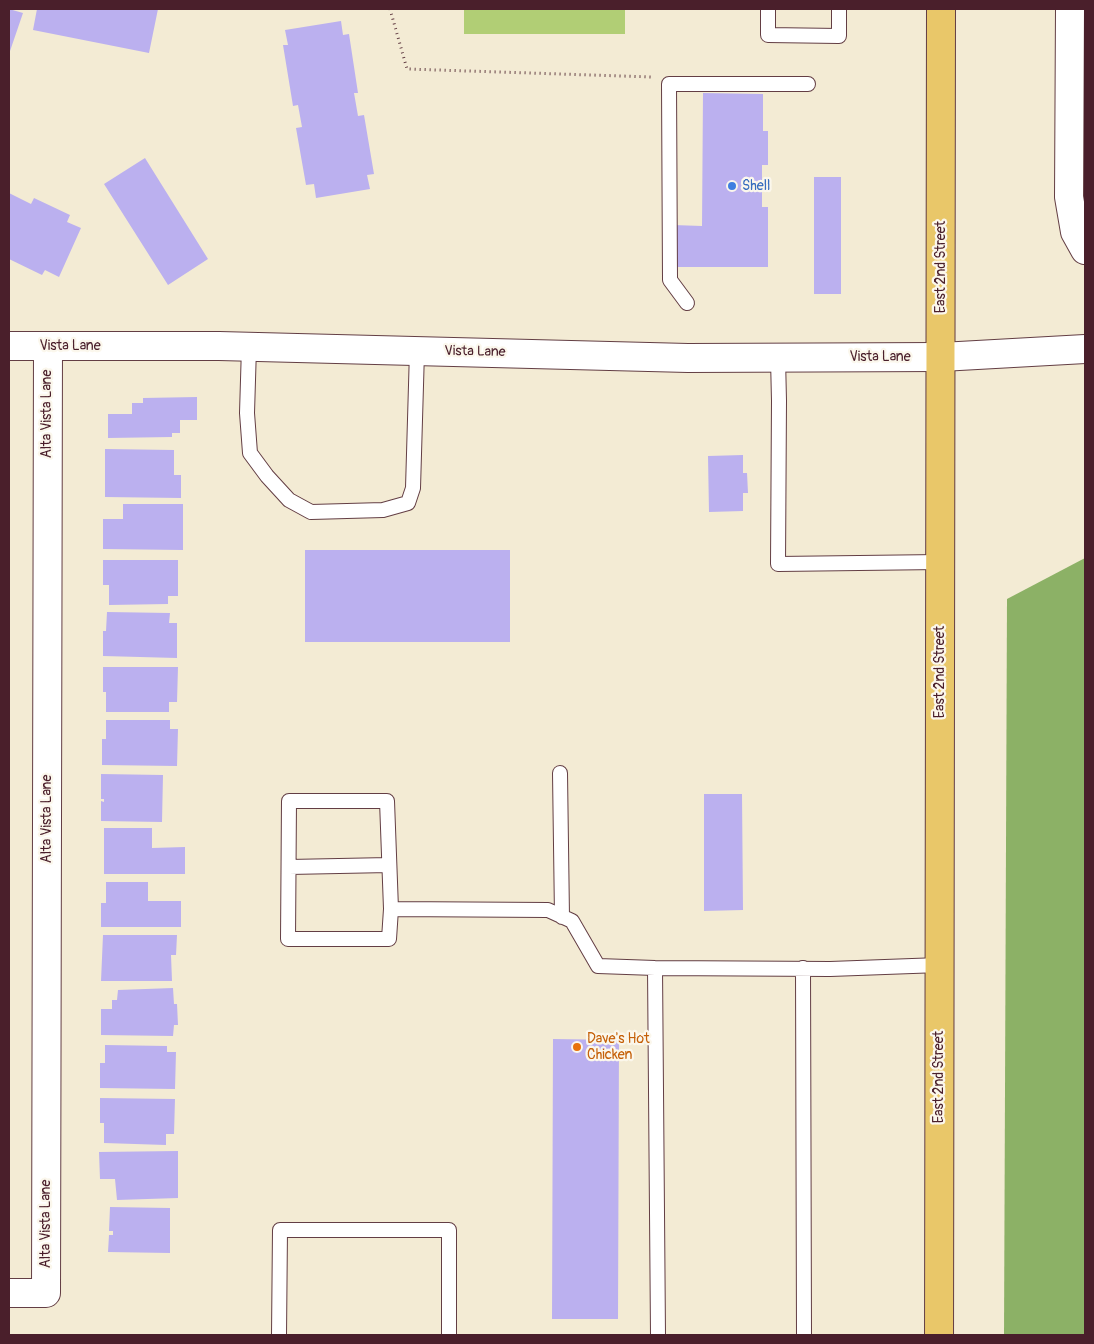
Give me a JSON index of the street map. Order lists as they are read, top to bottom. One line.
{"streets":{"main road":["East 2nd Street"],"street":["Vista Lane","Alta Vista Lane"]},"crossings":[["East 2nd Street","Vista Lane"],["Vista Lane","Alta Vista Lane"]],"places":["Shell","Dave's Hot Chicken"]}
